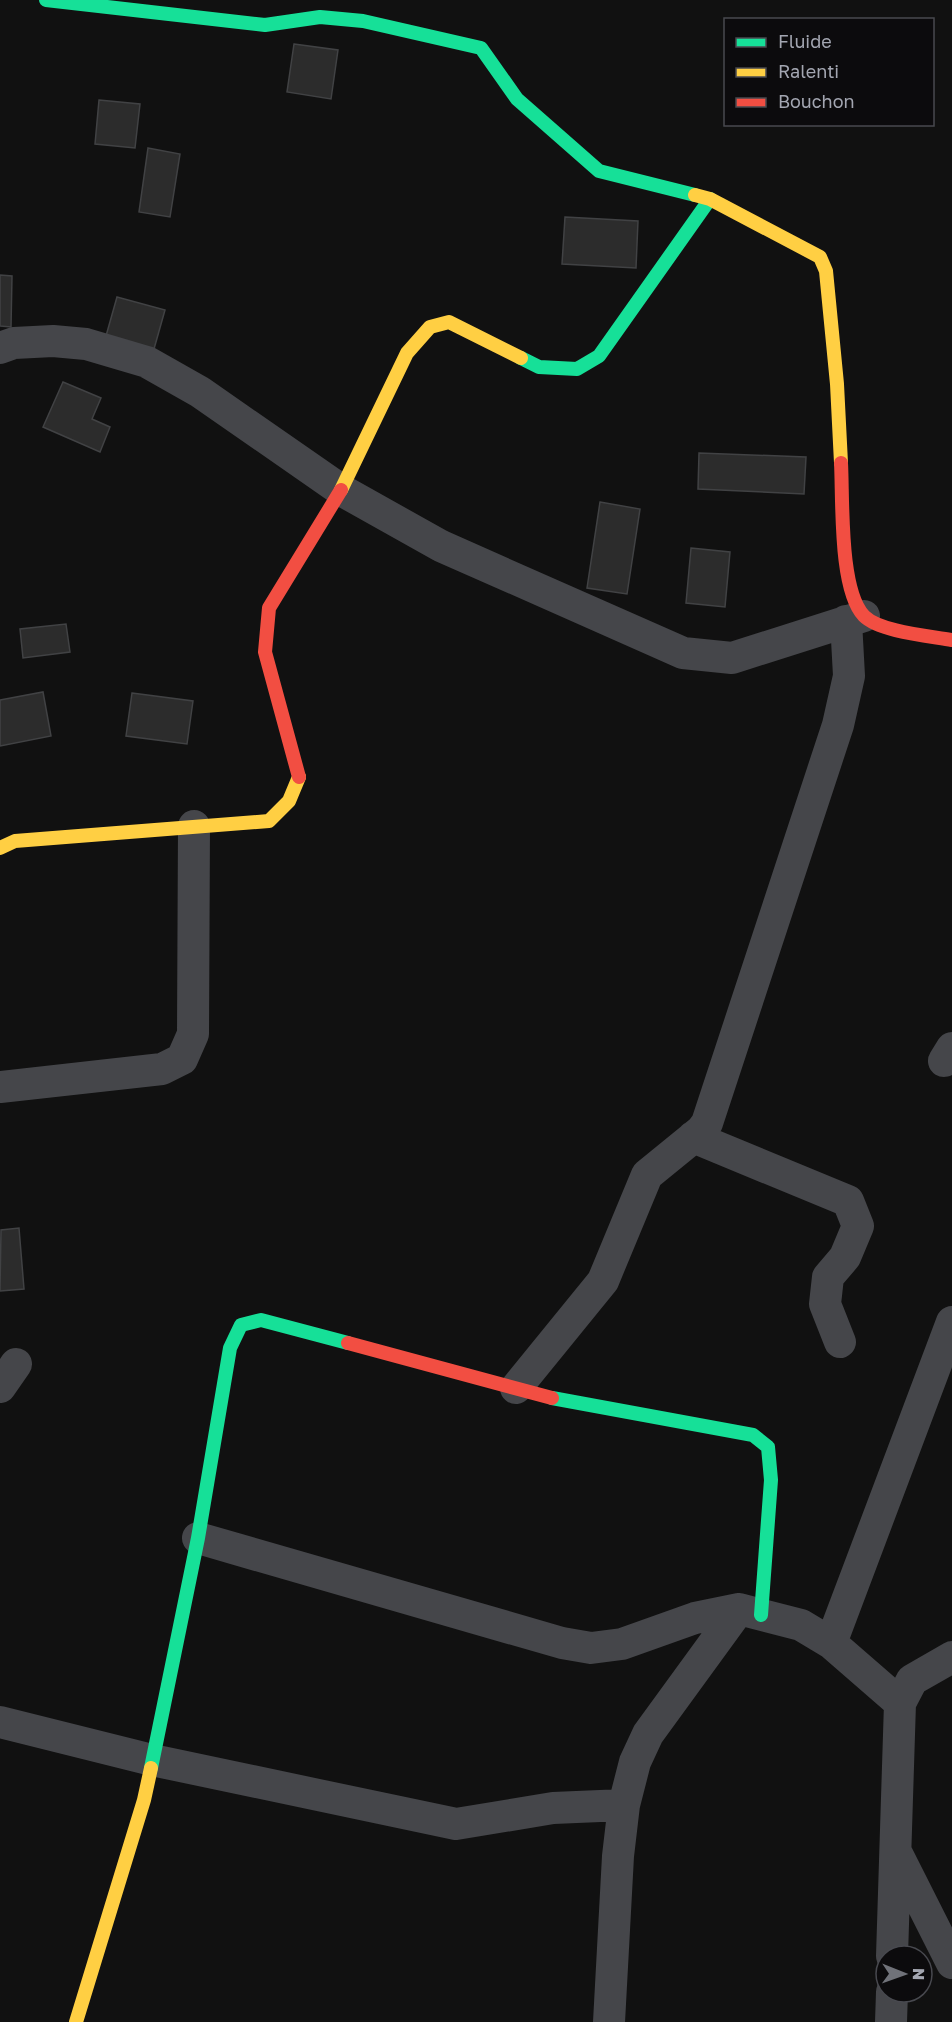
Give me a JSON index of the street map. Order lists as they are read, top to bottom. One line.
{"legend":["Fluide","Ralenti","Bouchon"],"north":"right"}
